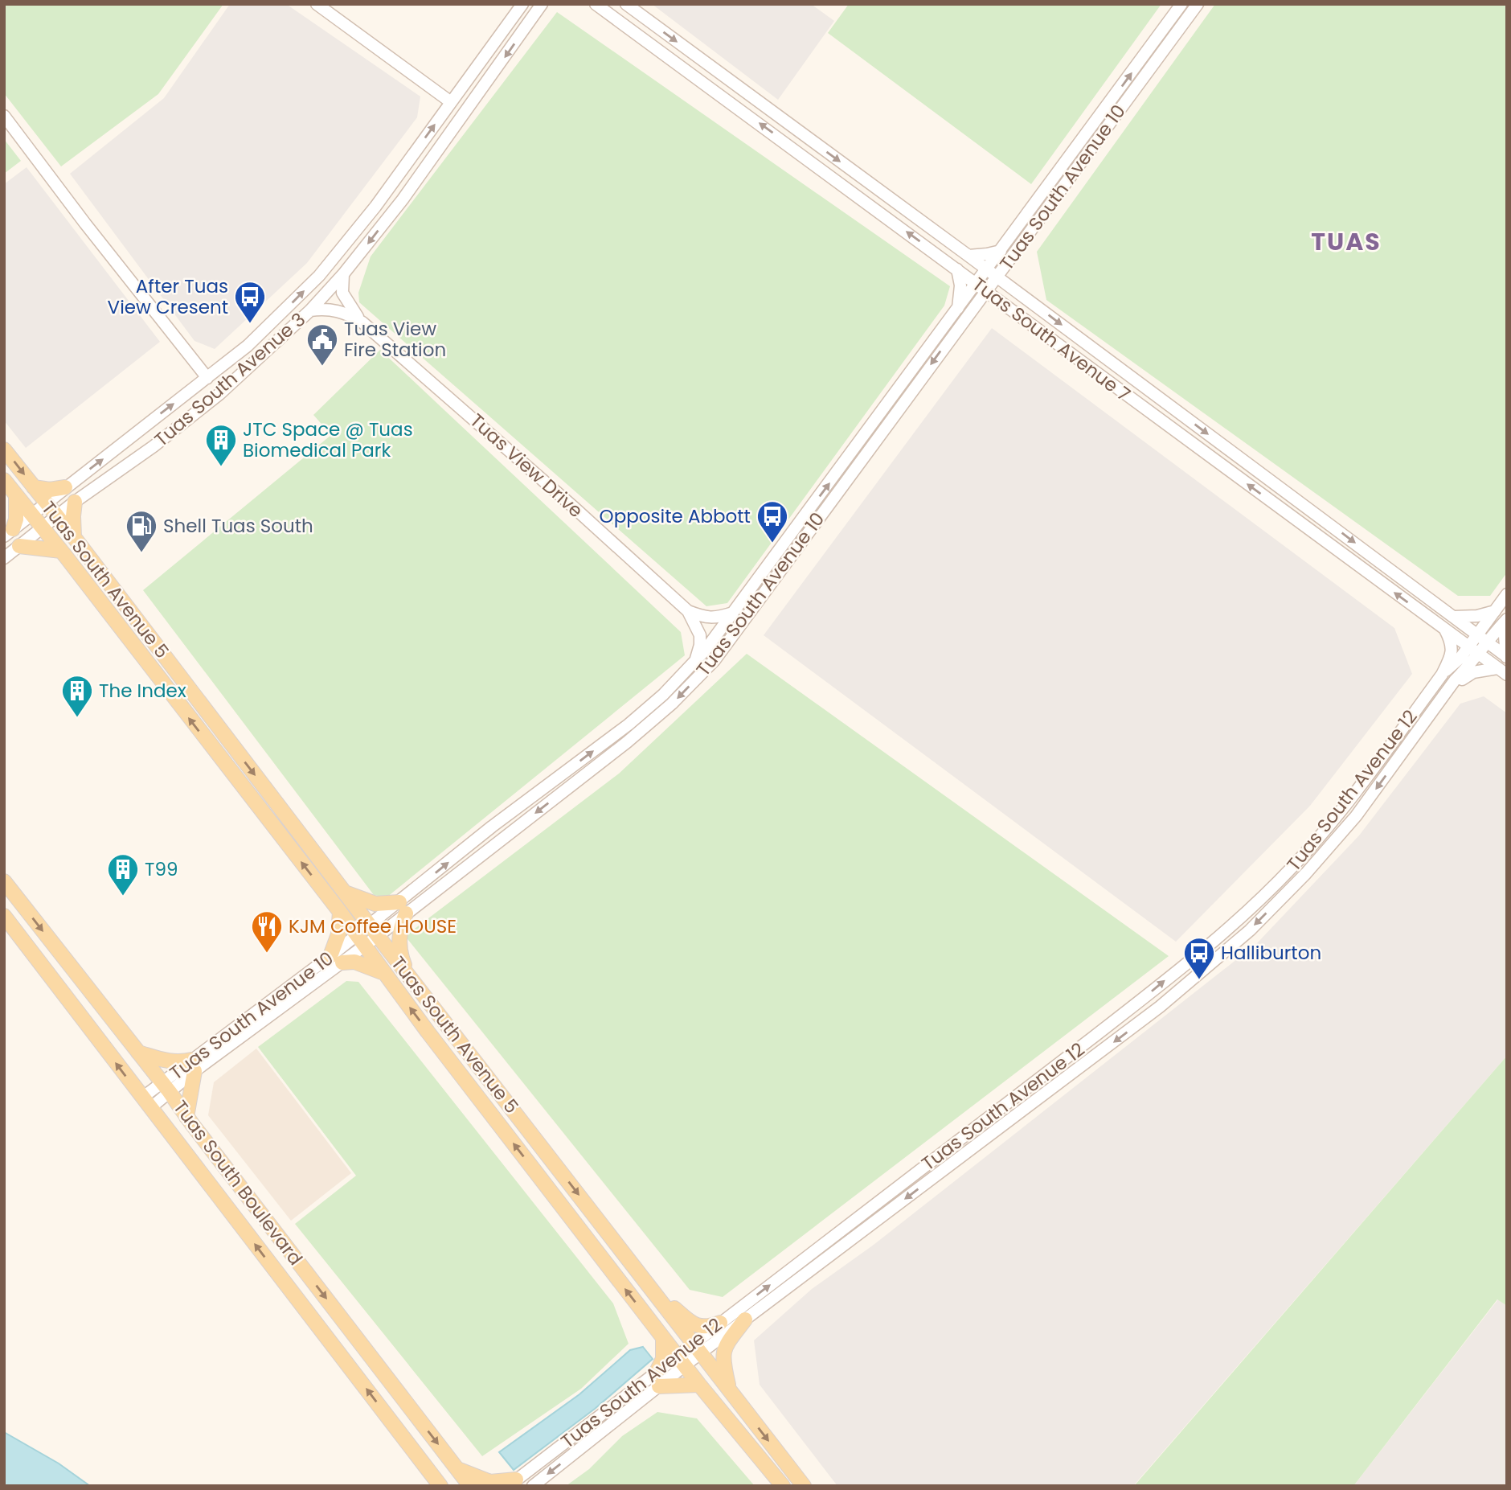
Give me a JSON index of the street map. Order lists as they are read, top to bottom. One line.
{"streets":{"main road":["Tuas South Avenue 5","Tuas South Boulevard"],"street":["Tuas South Avenue 10","Tuas South Avenue 7","Tuas South Avenue 3","Tuas View Drive","Tuas South Avenue 12"]},"crossings":[["Tuas South Avenue 10","Tuas South Avenue 7"],["Tuas South Avenue 10","Tuas View Drive"],["Tuas South Avenue 10","Tuas South Avenue 5"],["Tuas South Avenue 10","Tuas South Boulevard"],["Tuas South Avenue 7","Tuas South Avenue 12"],["Tuas South Avenue 3","Tuas View Drive"],["Tuas South Avenue 3","Tuas South Avenue 5"],["Tuas South Avenue 5","Tuas South Avenue 12"]],"districts":["TUAS"],"places":{"bus stop":["After Tuas View Cresent","Opposite Abbott","Halliburton"],"public building":["Tuas View Fire Station"],"building":["JTC Space @ Tuas Biomedical Park","The Index","T99"],"fuel station":["Shell Tuas South"],"restaurant":["KJM Coffee HOUSE"]}}
